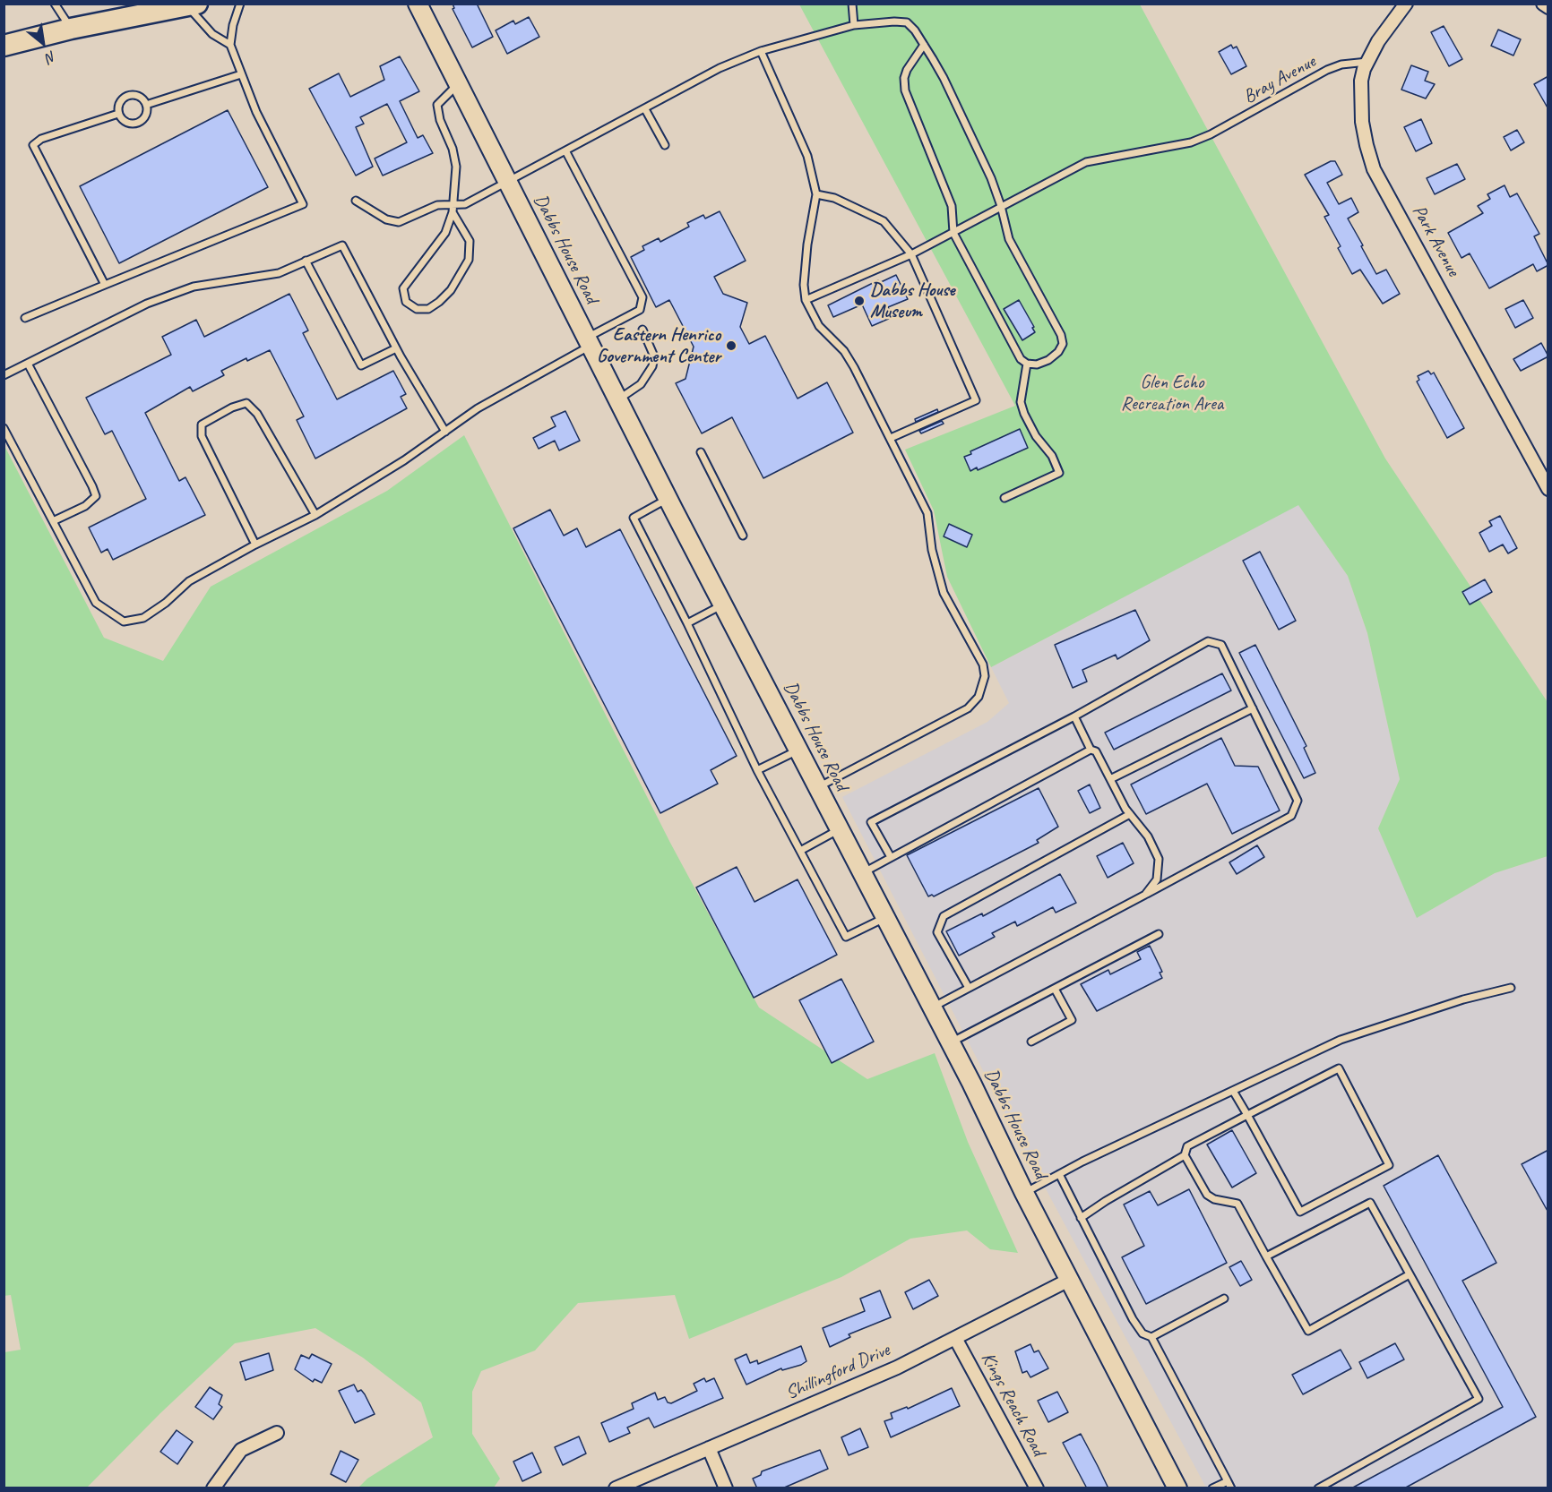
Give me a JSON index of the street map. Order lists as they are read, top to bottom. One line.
{"streets":{"street":["Park Avenue","Dabbs House Road","Shillingford Drive","Kings Reach Road"],"lane":["Bray Avenue"]},"crossings":[["Bray Avenue","Park Avenue"],["Dabbs House Road","Shillingford Drive"],["Shillingford Drive","Kings Reach Road"]],"parks":["Glen Echo Recreation Area"],"places":["Dabbs House Museum","Eastern Henrico Government Center"],"north":"bottom right"}
